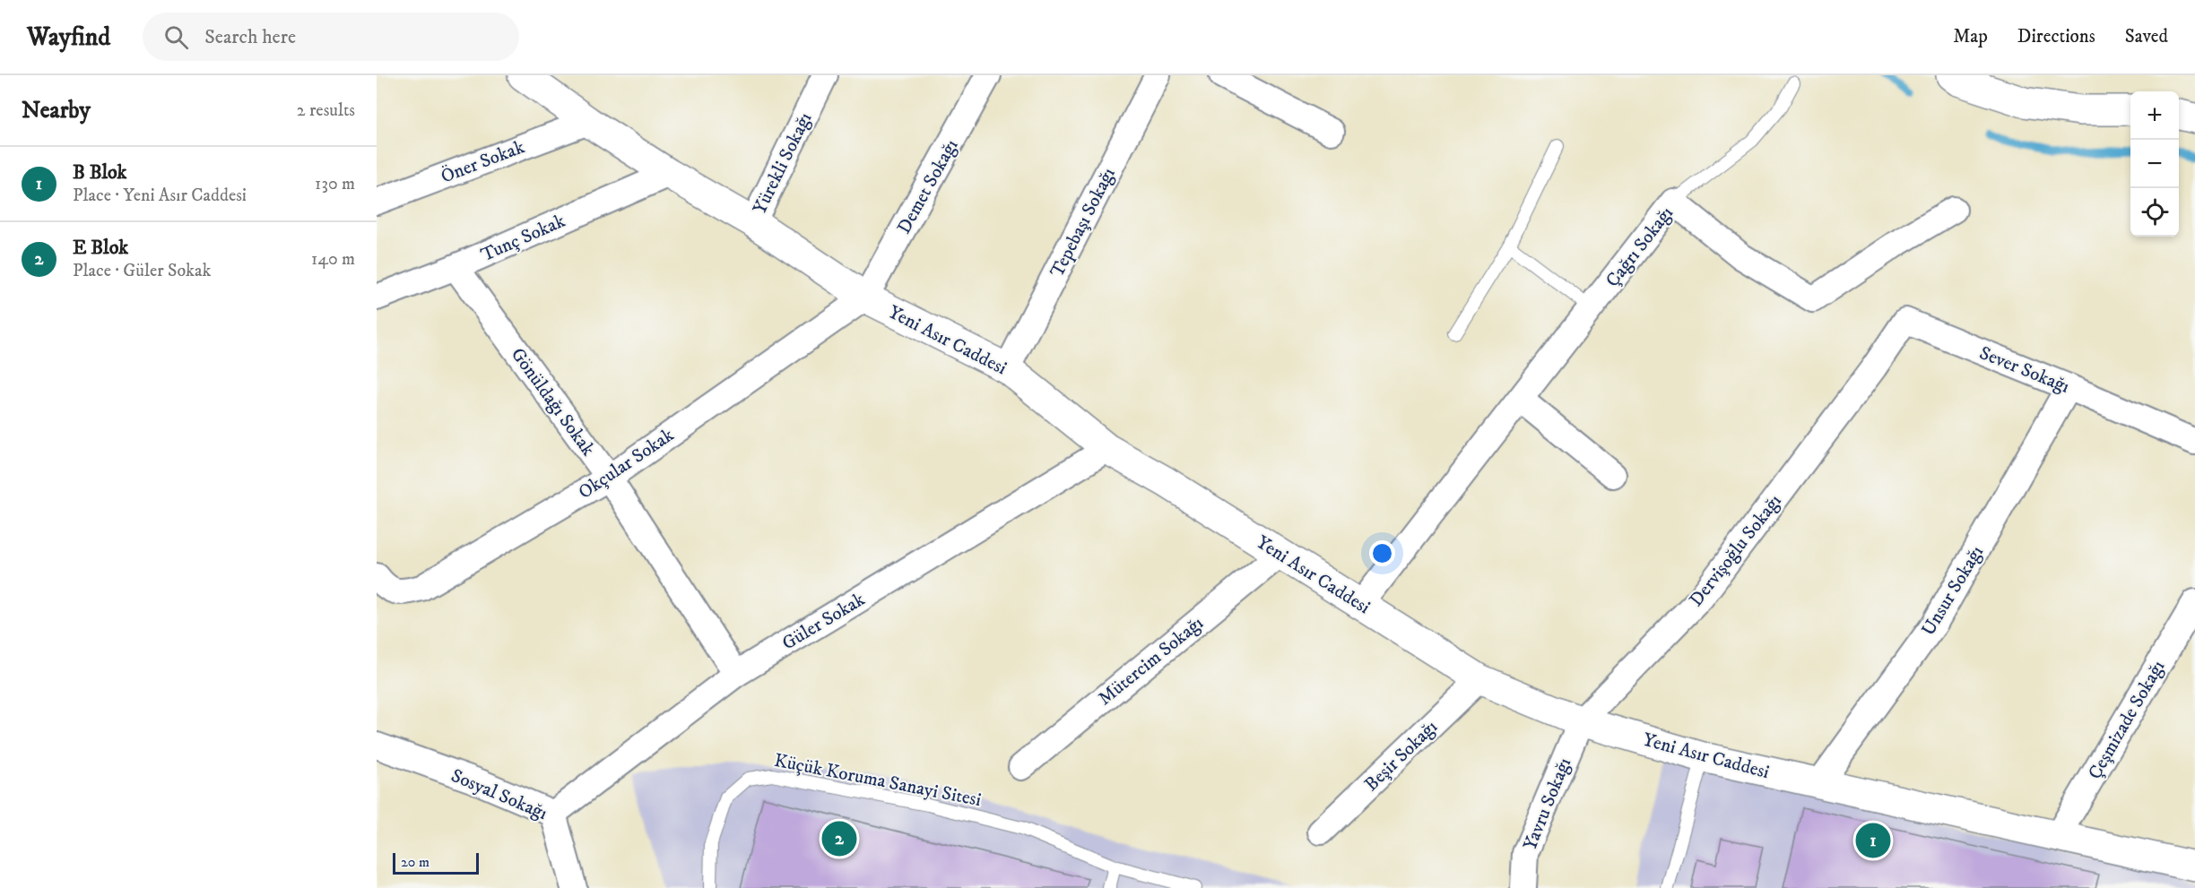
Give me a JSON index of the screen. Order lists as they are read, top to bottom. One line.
{"streets":{"street":["Öner Sokak","Yürekli Sokağı","Demet Sokağı","Tepebaşı Sokağı","Tunç Sokak","Çağrı Sokağı","Yeni Asır Caddesi","Sever Sokağı","Gönüldağı Sokak","Okçular Sokak","Dervişoğlu Sokağı","Unsur Sokağı","Güler Sokak","Mütercim Sokağı","Çeşmizade Sokağı","Beşir Sokağı","Sosyal Sokağı","Yavru Sokağı"],"lane":["Küçük Koruma Sanayi Sitesi"]},"crossings":[["Öner Sokak","Yeni Asır Caddesi"],["Yürekli Sokağı","Yeni Asır Caddesi"],["Demet Sokağı","Yeni Asır Caddesi"],["Demet Sokağı","Okçular Sokak"],["Tepebaşı Sokağı","Yeni Asır Caddesi"],["Tunç Sokak","Yeni Asır Caddesi"],["Tunç Sokak","Gönüldağı Sokak"],["Çağrı Sokağı","Yeni Asır Caddesi"],["Yeni Asır Caddesi","Okçular Sokak"],["Yeni Asır Caddesi","Dervişoğlu Sokağı"],["Yeni Asır Caddesi","Unsur Sokağı"],["Yeni Asır Caddesi","Güler Sokak"],["Yeni Asır Caddesi","Mütercim Sokağı"],["Yeni Asır Caddesi","Çeşmizade Sokağı"],["Yeni Asır Caddesi","Beşir Sokağı"],["Yeni Asır Caddesi","Yavru Sokağı"],["Sever Sokağı","Dervişoğlu Sokağı"],["Sever Sokağı","Unsur Sokağı"],["Gönüldağı Sokak","Okçular Sokak"],["Gönüldağı Sokak","Güler Sokak"],["Dervişoğlu Sokağı","Yavru Sokağı"],["Güler Sokak","Sosyal Sokağı"]],"scale_bar":"20 m","page":{"header":"Wayfind","search":"Search here","nav":["Map","Directions","Saved"],"heading":["Nearby","2 results"],"map_buttons":["+","−"],"list":[{"mark":"1","name":"B Blok","note":"Place · Yeni Asır Caddesi","value":"130 m"},{"mark":"2","name":"E Blok","note":"Place · Güler Sokak","value":"140 m"}],"pins":["2","1"],"scale":"20 m"}}
